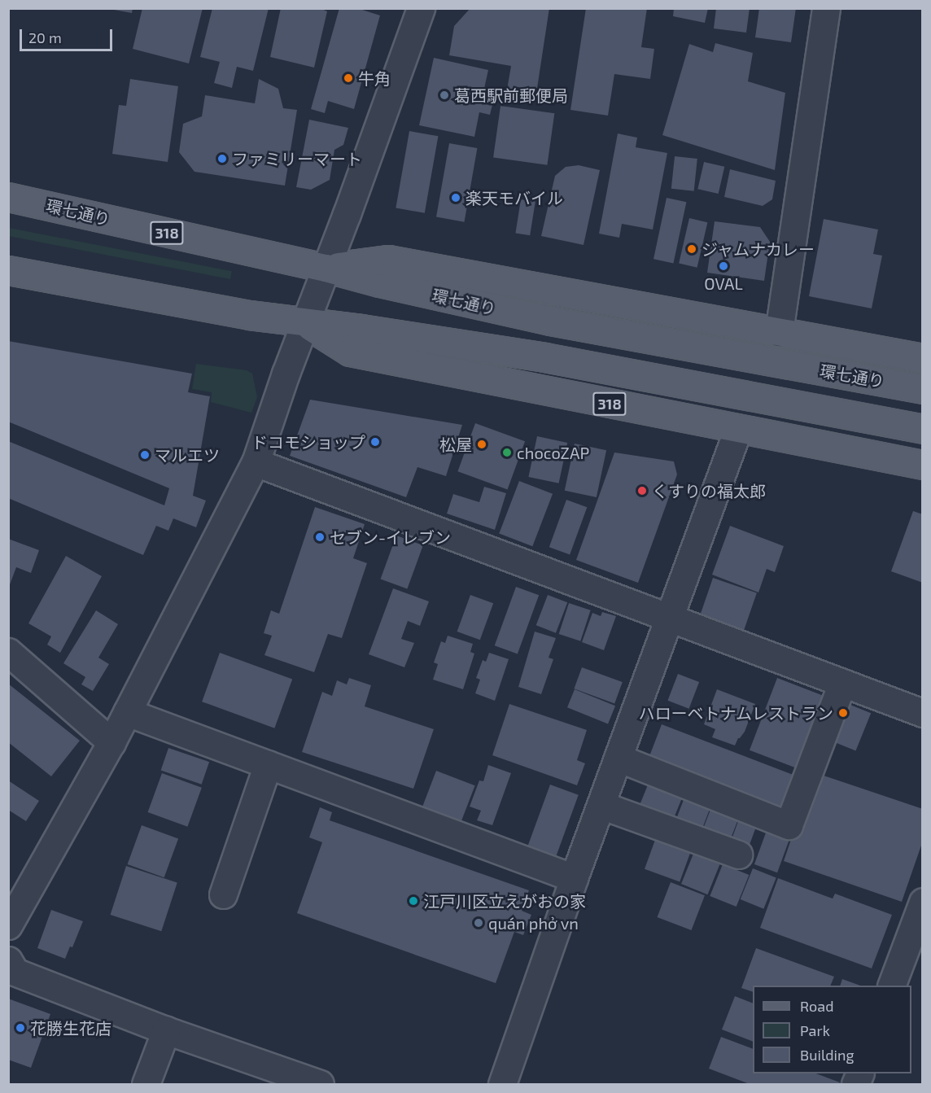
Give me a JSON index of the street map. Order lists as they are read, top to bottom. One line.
{"streets":{"main road":["環七通り","318"]},"places":["牛角","葛西駅前郵便局","ファミリーマート","楽天モバイル","ジャムナカレー","OVAL","ドコモショップ","松屋","chocoZAP","マルエツ","くすりの福太郎","セブン-イレブン","ハローベトナムレストラン","江戸川区立えがおの家","quán phở vn","花勝生花店"],"legend":["Road","Park","Building"],"scale_bar":"20 m"}
